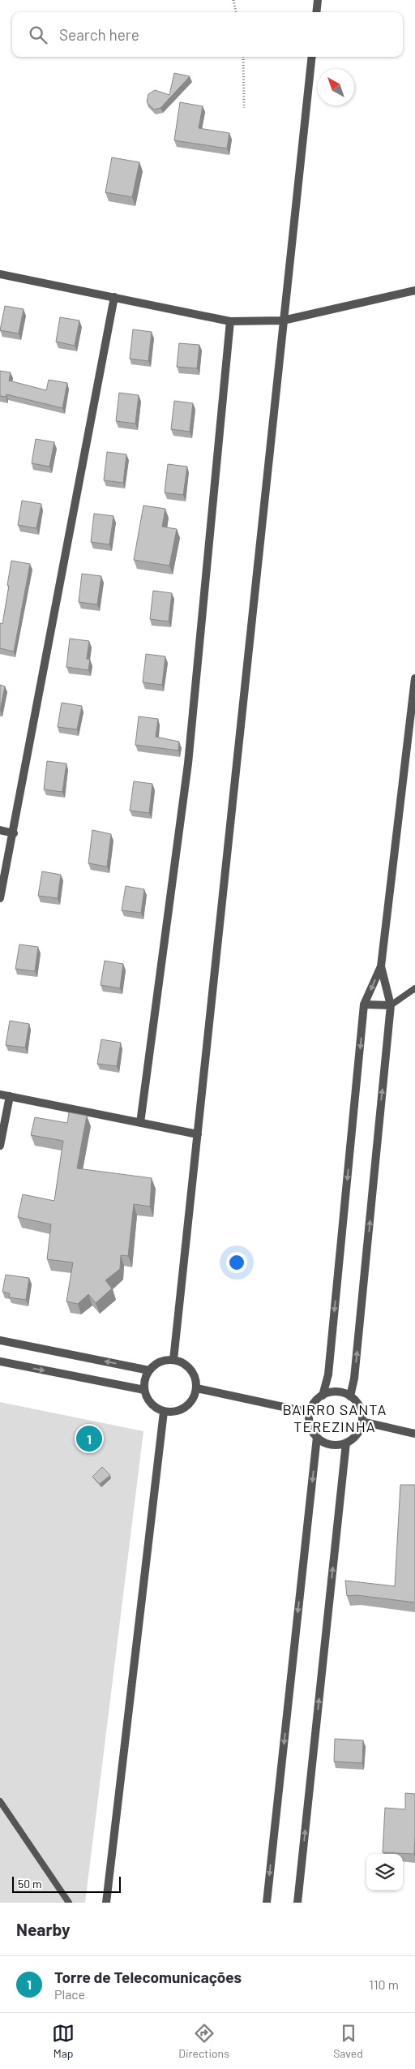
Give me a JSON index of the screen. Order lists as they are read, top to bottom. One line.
{"districts":["BAIRRO SANTA TEREZINHA"],"scale_bar":"50 m","north":"top left","page":{"search":"Search here","pins":"1","scale":"50 m","heading":"Nearby","list":[{"mark":"1","name":"Torre de Telecomunicações","note":"Place","value":"110 m"}],"nav":["Map","Directions","Saved"]}}
